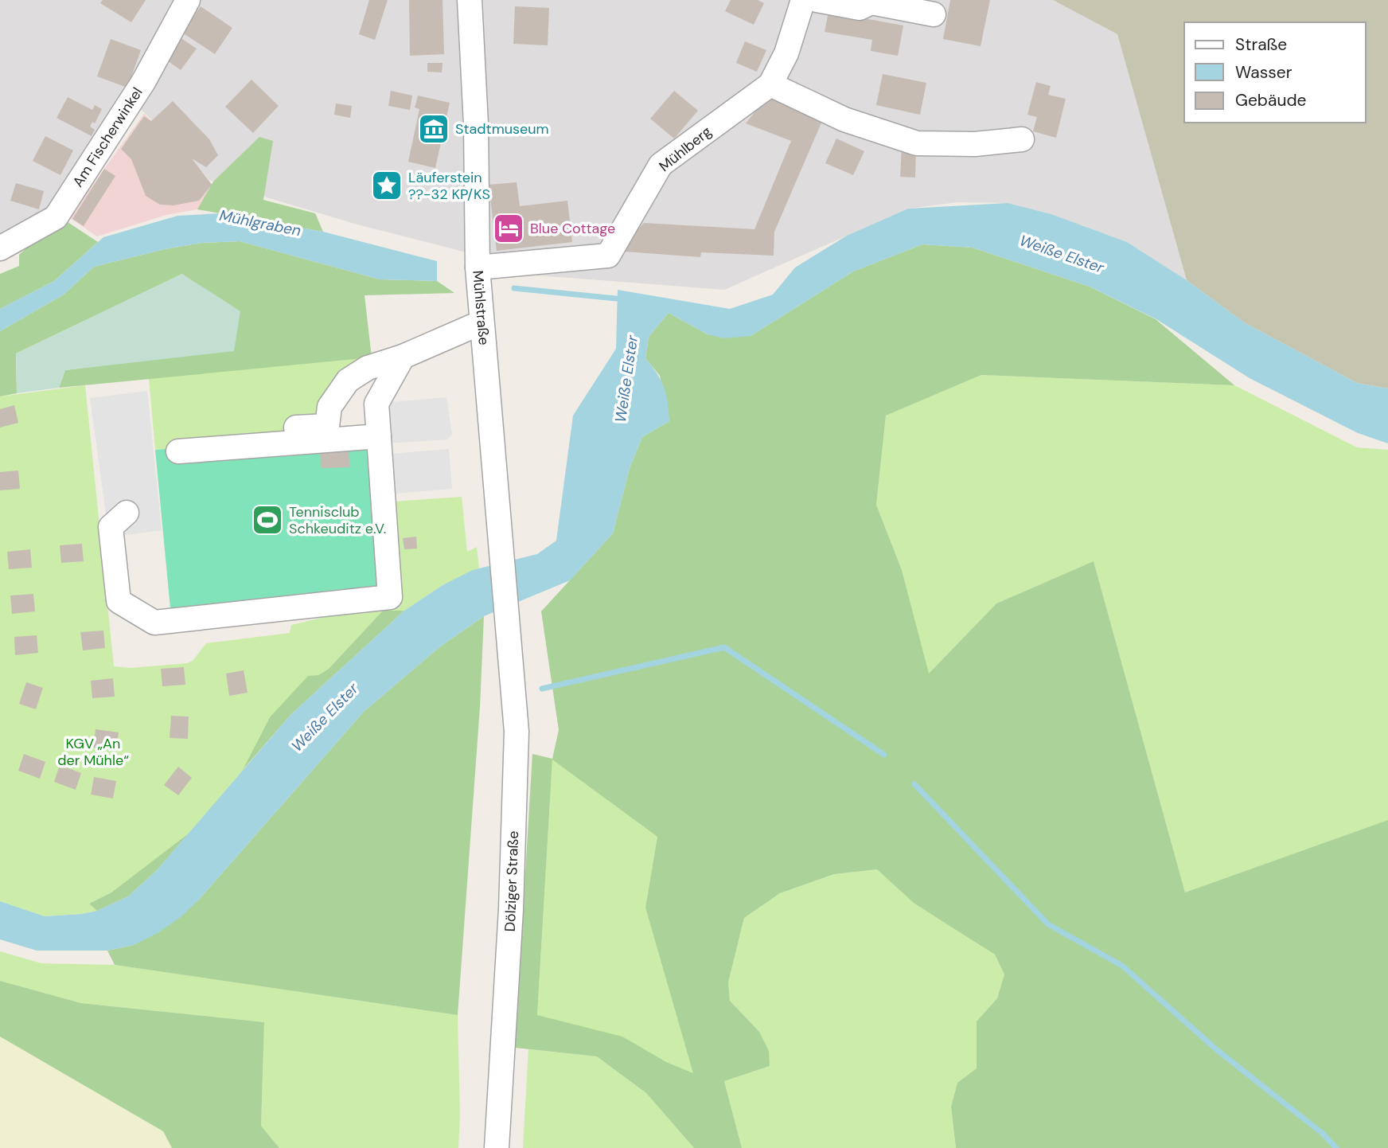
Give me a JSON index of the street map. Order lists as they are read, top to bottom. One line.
{"streets":{"street":["Am Fischerwinkel","Mühlberg","Mühlstraße","Dölziger Straße"]},"crossings":[["Mühlberg","Mühlstraße"],["Mühlstraße","Dölziger Straße"]],"water":["Mühlgraben","Weiße Elster"],"parks":["KGV „An der Mühle“"],"places":{"museum":["Stadtmuseum"],"place":["Läuferstein ??-32 KP/KS"],"hotel":["Blue Cottage"],"sports":["Tennisclub Schkeuditz e.V."]},"legend":["Straße","Wasser","Gebäude"]}
